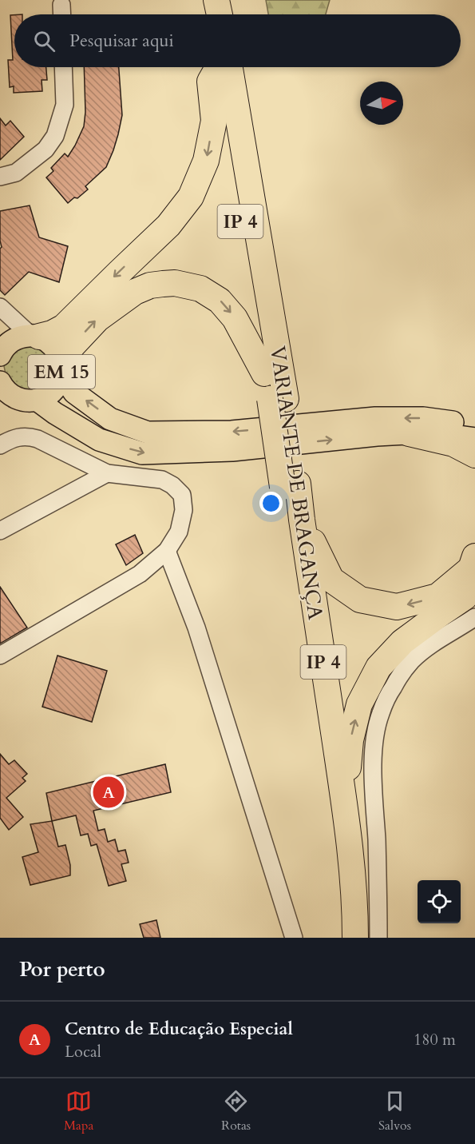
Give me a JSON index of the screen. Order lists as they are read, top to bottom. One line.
{"streets":{"highway":["IP 4","VARIANTE DE BRAGANÇA"],"main road":["EM 15"]},"crossings":[["IP 4","VARIANTE DE BRAGANÇA"]],"north":"right","page":{"search":"Pesquisar aqui","pins":"A","heading":"Por perto","list":[{"mark":"A","name":"Centro de Educação Especial","note":"Local","value":"180 m"}],"nav":["Mapa","Rotas","Salvos"]}}
